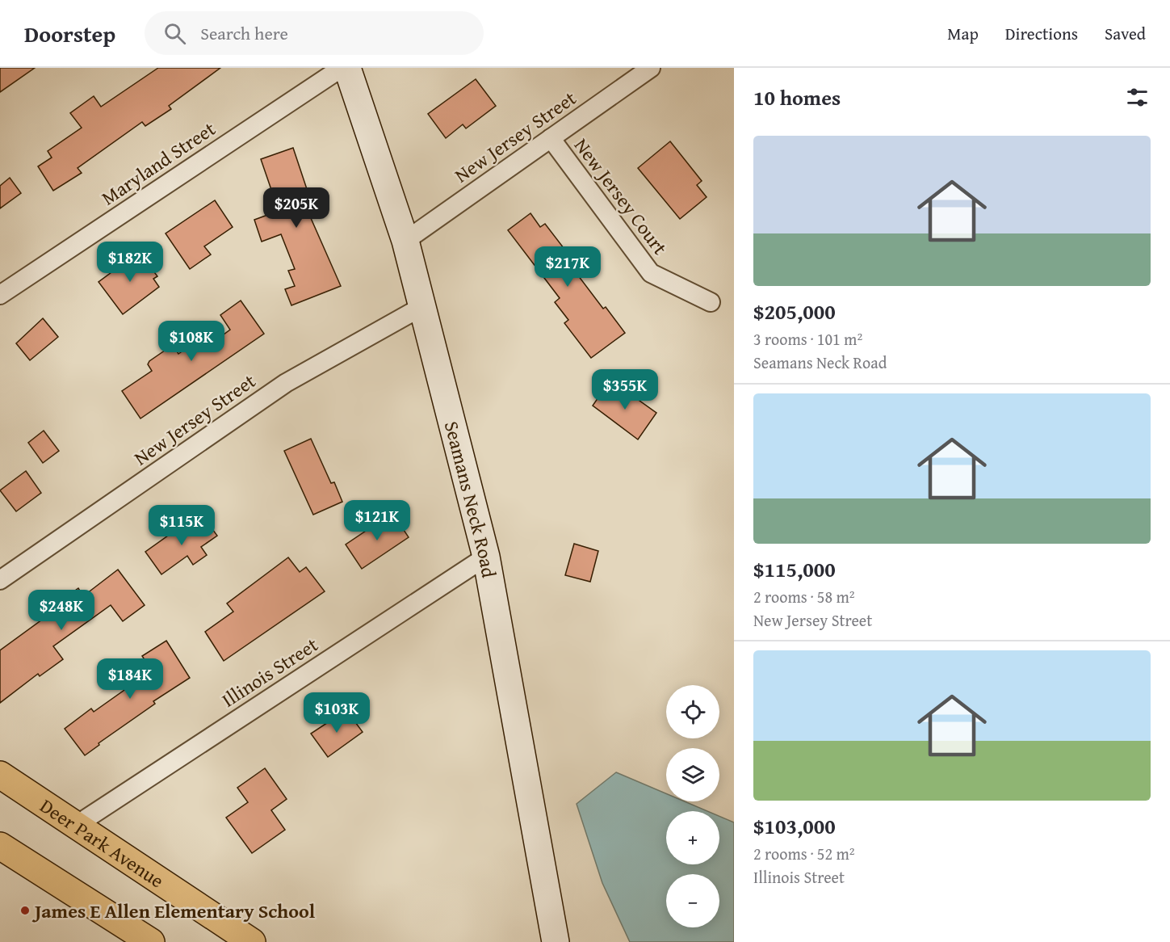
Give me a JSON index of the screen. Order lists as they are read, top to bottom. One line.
{"streets":{"main road":["Seamans Neck Road","Deer Park Avenue"],"street":["New Jersey Street","Maryland Street","New Jersey Court","Illinois Street"]},"crossings":[["New Jersey Street","New Jersey Court"],["New Jersey Street","Seamans Neck Road"],["Seamans Neck Road","Illinois Street"],["Illinois Street","Deer Park Avenue"]],"places":["James E Allen Elementary School"],"page":{"header":"Doorstep","search":"Search here","nav":["Map","Directions","Saved"],"heading":"10 homes","list":[{"name":"$205,000","note":"3 rooms · 101 m² · Seamans Neck Road"},{"name":"$115,000","note":"2 rooms · 58 m² · New Jersey Street"},{"name":"$103,000","note":"2 rooms · 52 m² · Illinois Street"}],"price":["$205K","$182K","$217K","$108K","$355K","$121K","$115K","$248K","$184K","$103K"],"map_buttons":["+","−"]}}
